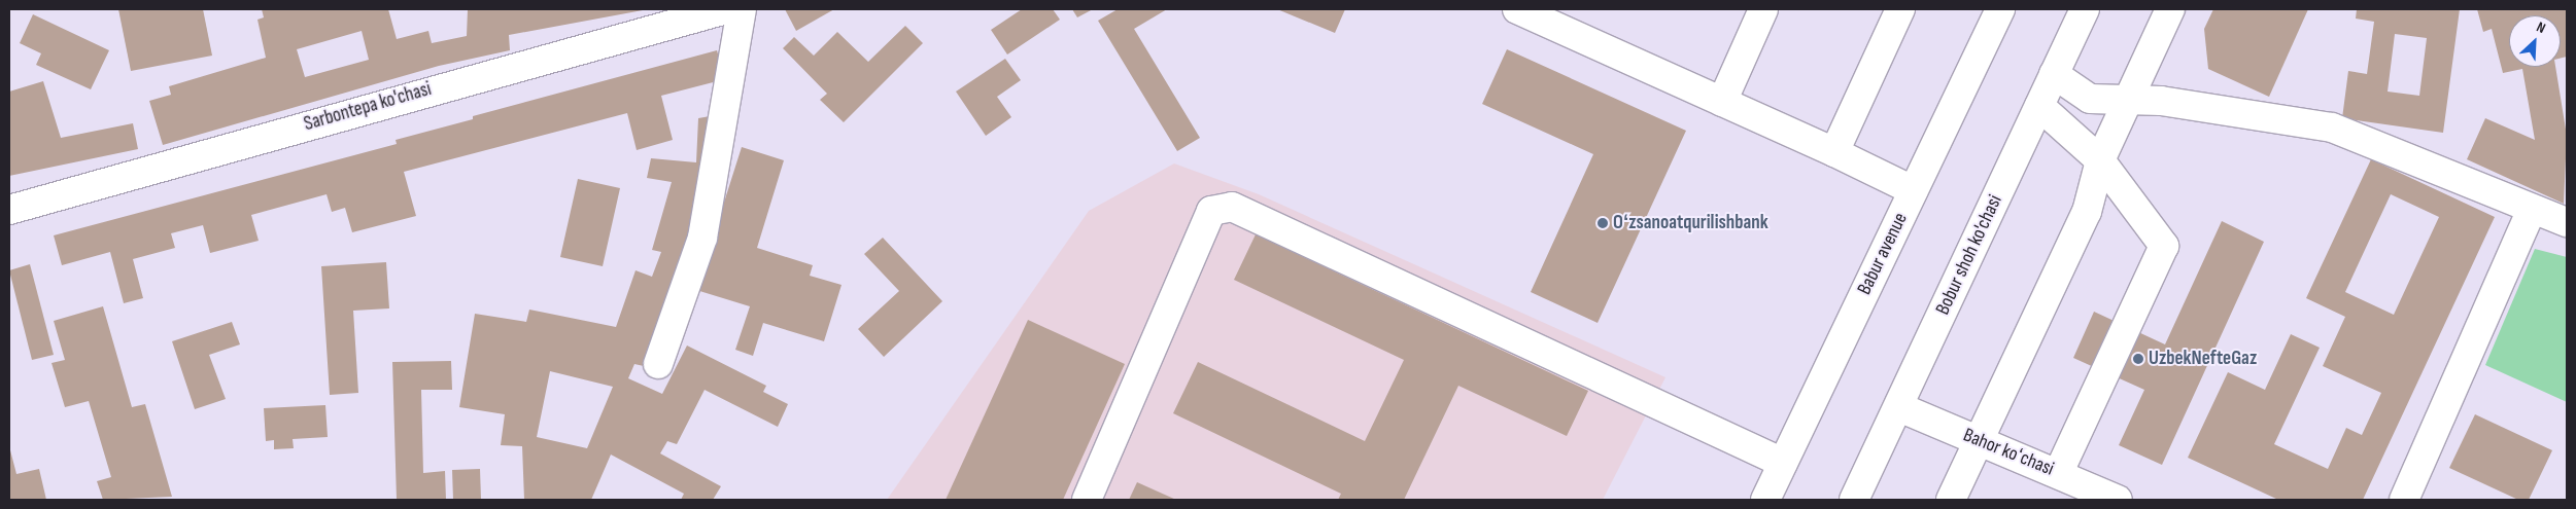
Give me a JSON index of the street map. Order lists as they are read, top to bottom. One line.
{"streets":{"main road":["Sarbontepa ko'chasi","Babur avenue","Bobur shoh ko'chasi","Bahor koʻchasi"]},"crossings":[["Bobur shoh ko'chasi","Bahor koʻchasi"]],"places":["Oʻzsanoatqurilishbank","UzbekNefteGaz"],"north":"top right"}
